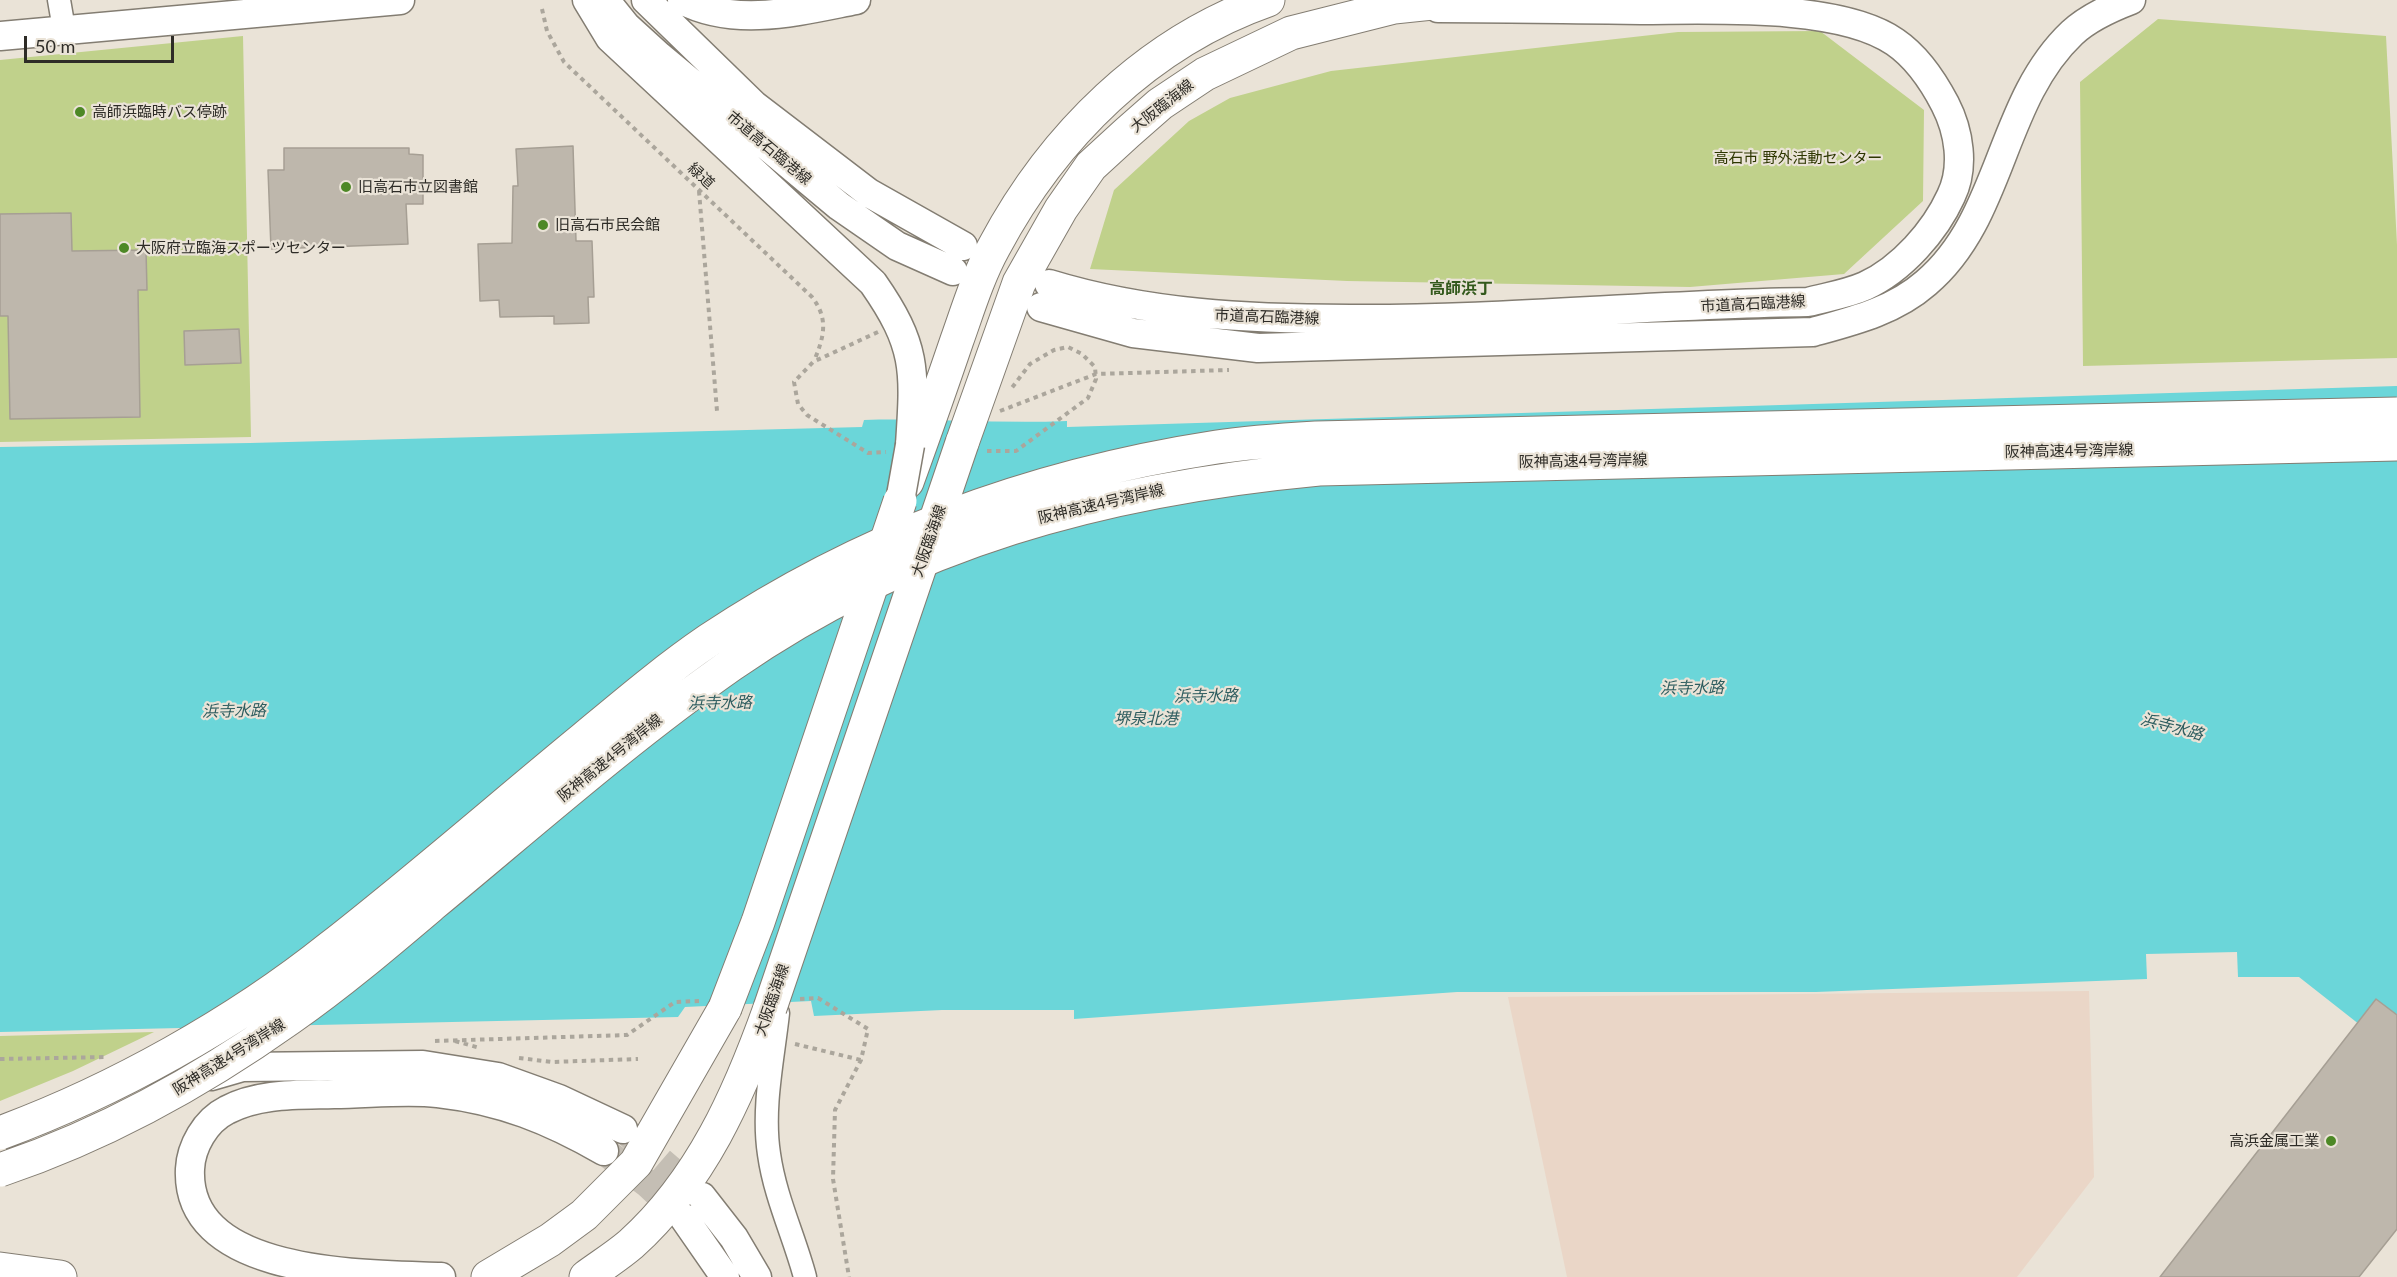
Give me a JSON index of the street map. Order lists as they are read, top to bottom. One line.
{"streets":{"main road":["大阪臨海線","阪神高速4号湾岸線"],"street":["市道高石臨港線"],"path":["緑道"]},"crossings":[["大阪臨海線","市道高石臨港線"]],"districts":["高師浜丁"],"water":["浜寺水路","堺泉北港"],"parks":["高石市 野外活動センター"],"places":["高師浜臨時バス停跡","旧高石市立図書館","旧高石市民会館","大阪府立臨海スポーツセンター","高浜金属工業"],"scale_bar":"50 m"}
